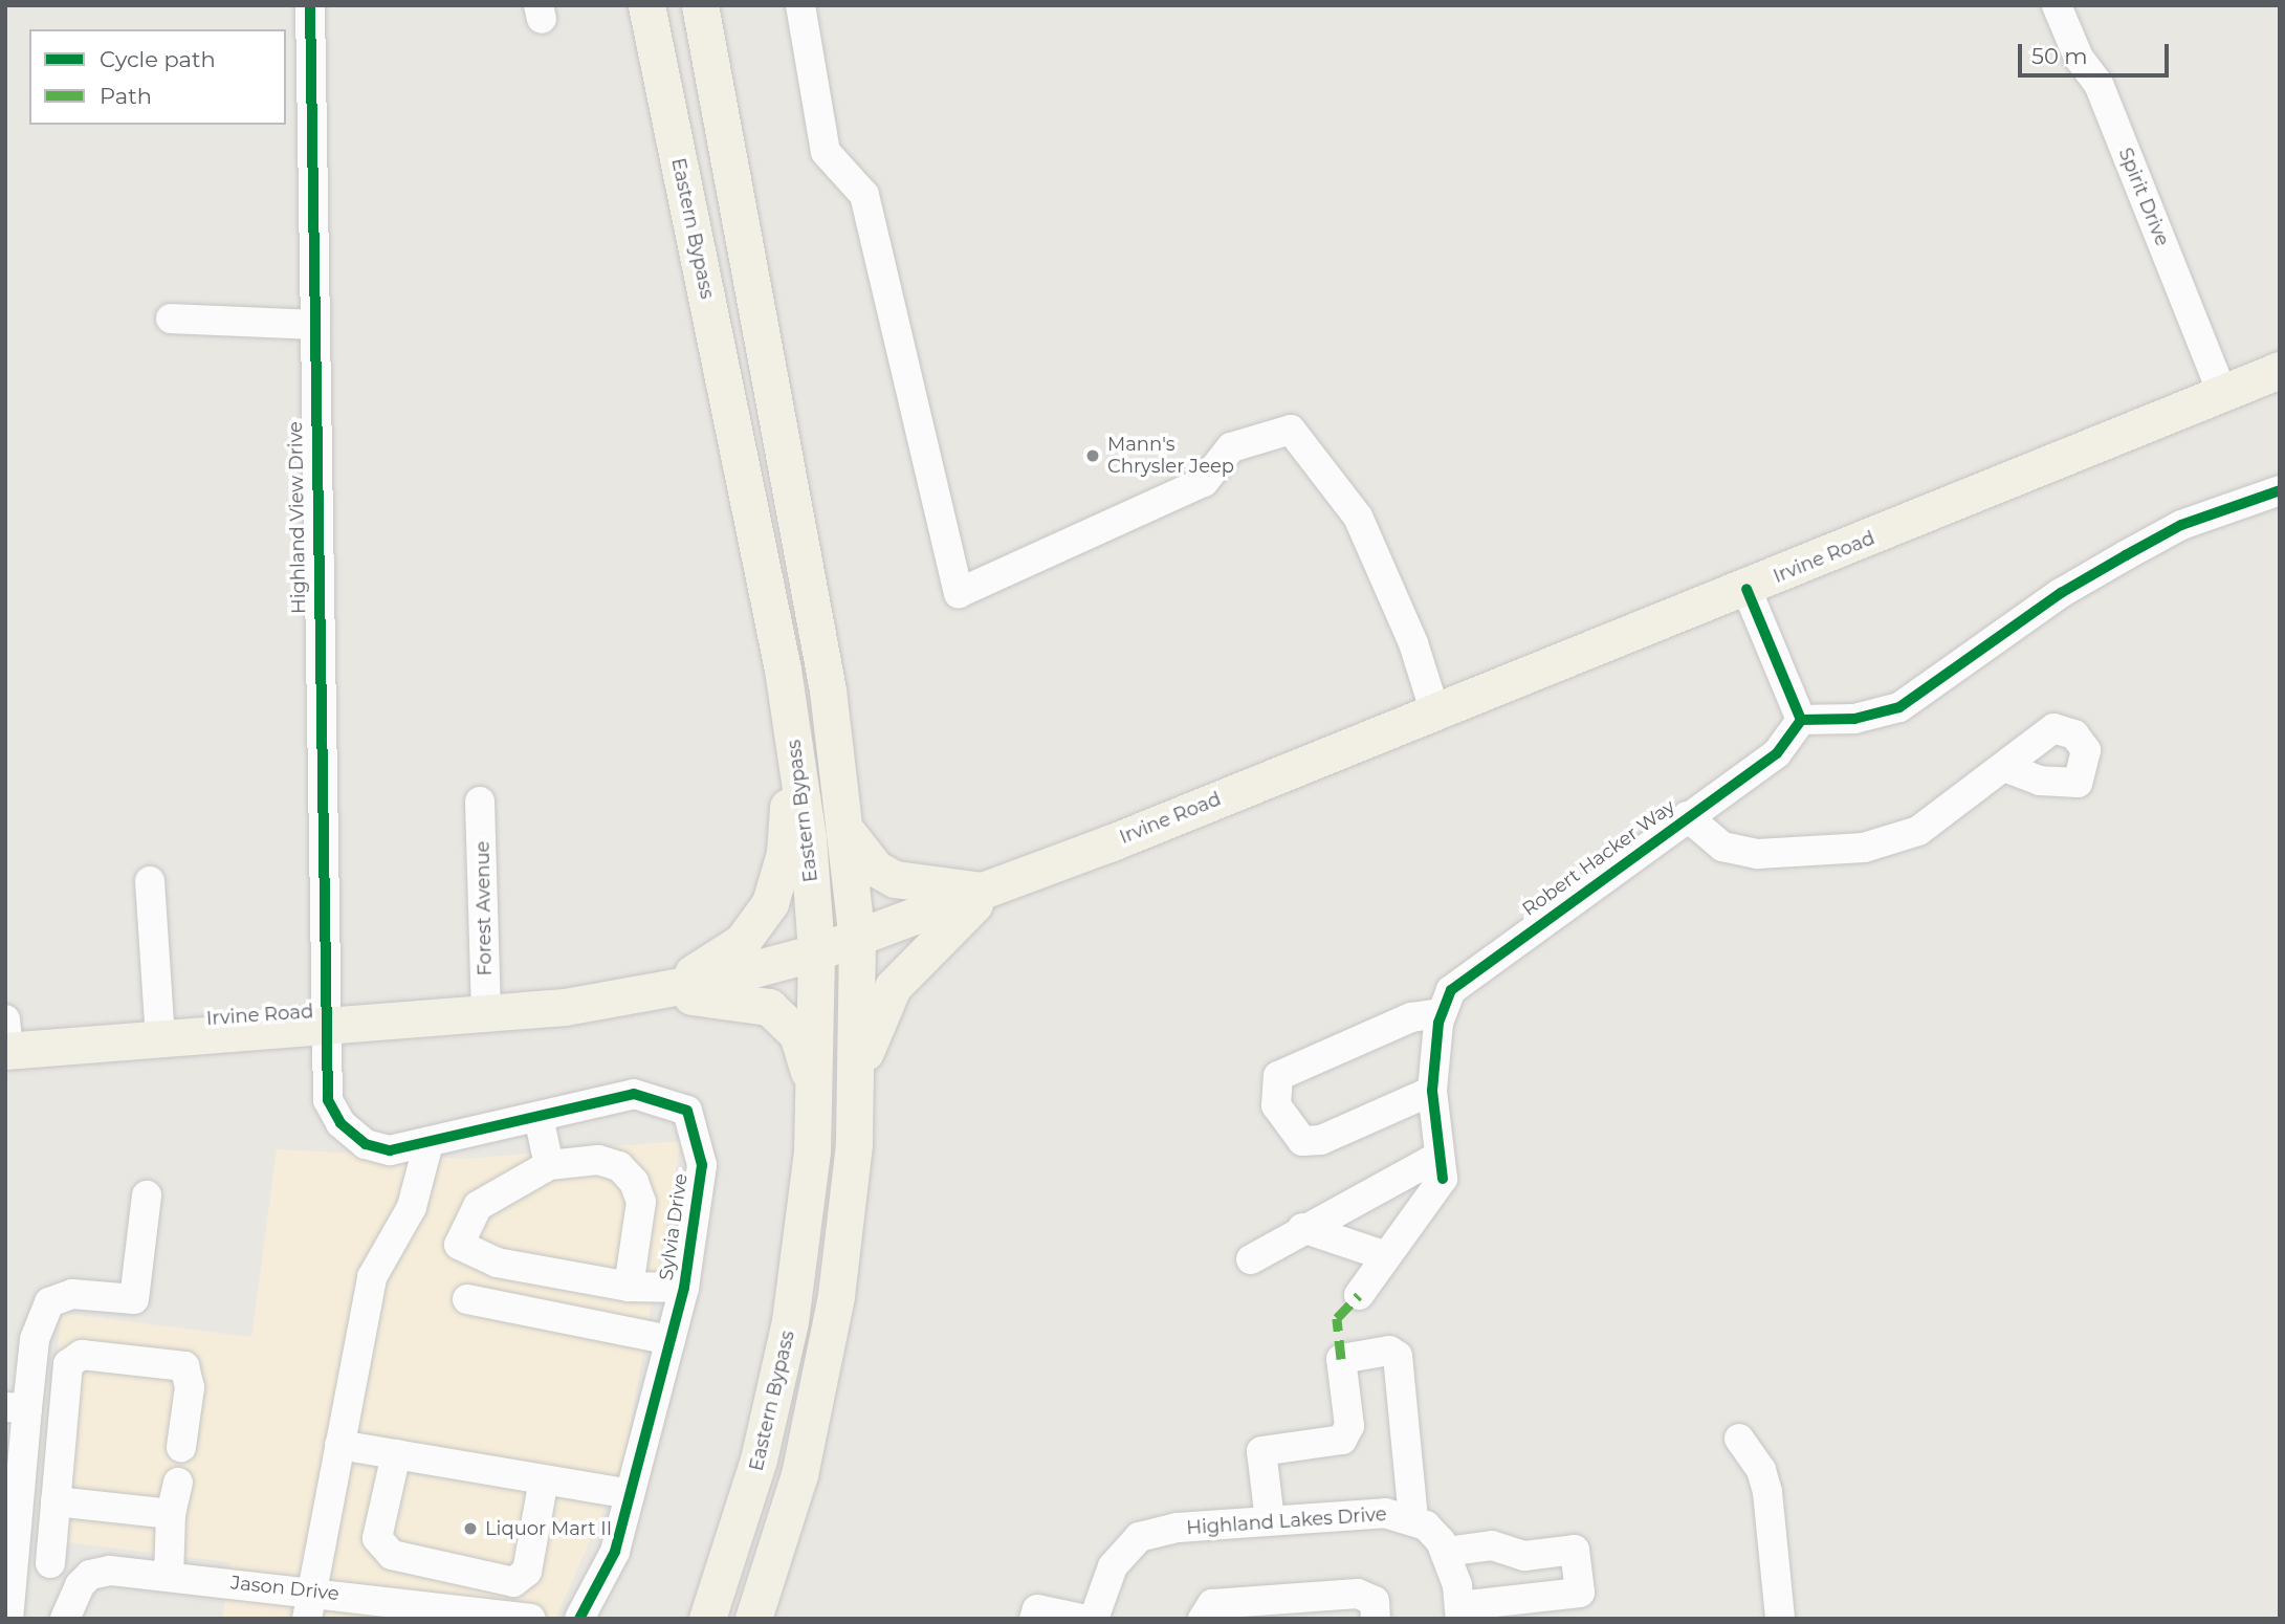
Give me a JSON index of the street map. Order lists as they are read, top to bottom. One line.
{"streets":{"main road":["Eastern Bypass","Irvine Road"],"street":["Spirit Drive","Highland View Drive","Robert Hacker Way","Forest Avenue","Sylvia Drive","Highland Lakes Drive","Jason Drive"]},"crossings":[["Spirit Drive","Irvine Road"],["Eastern Bypass","Irvine Road"],["Highland View Drive","Irvine Road"],["Highland View Drive","Sylvia Drive"],["Irvine Road","Forest Avenue"],["Irvine Road","Sylvia Drive"]],"places":["Mann's Chrysler Jeep","Liquor Mart II"],"legend":["Cycle path","Path"],"scale_bar":"50 m"}
